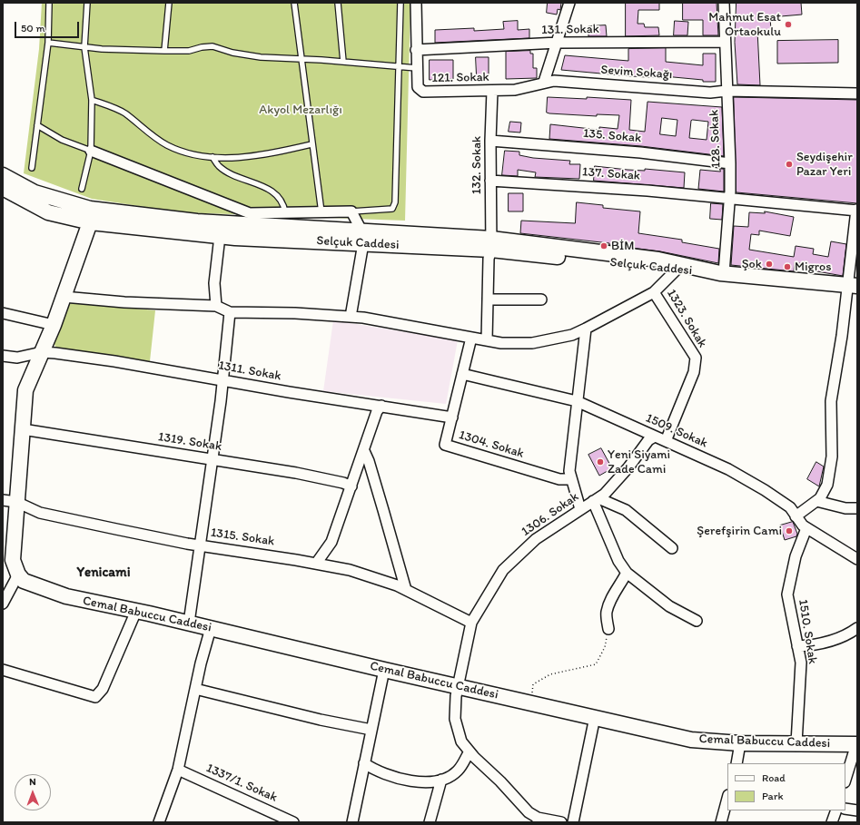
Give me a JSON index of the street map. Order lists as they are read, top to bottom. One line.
{"streets":{"main road":["Selçuk Caddesi","Cemal Babuccu Caddesi"],"street":["131. Sokak","Sevim Sokağı","121. Sokak","135. Sokak","128. Sokak","132. Sokak","137. Sokak","1323. Sokak","1311. Sokak","1509. Sokak","1319. Sokak","1304. Sokak","1306. Sokak","1315. Sokak","1510. Sokak","1337/1. Sokak"]},"crossings":[["131. Sokak","121. Sokak"],["131. Sokak","128. Sokak"],["Sevim Sokağı","121. Sokak"],["Sevim Sokağı","128. Sokak"],["121. Sokak","132. Sokak"],["135. Sokak","128. Sokak"],["135. Sokak","132. Sokak"],["128. Sokak","137. Sokak"],["128. Sokak","Selçuk Caddesi"],["132. Sokak","137. Sokak"],["132. Sokak","Selçuk Caddesi"],["1323. Sokak","1509. Sokak"],["1311. Sokak","1304. Sokak"],["1509. Sokak","1304. Sokak"],["1509. Sokak","1306. Sokak"],["1509. Sokak","1510. Sokak"],["1306. Sokak","1315. Sokak"],["1306. Sokak","Cemal Babuccu Caddesi"],["Cemal Babuccu Caddesi","1510. Sokak"]],"districts":["Yenicami"],"parks":["Akyol Mezarlığı"],"places":["Mahmut Esat Ortaokulu","Seydişehir Pazar Yeri","BİM","Şok","Migros","Yeni Siyami Zade Cami","Şerefşirin Cami"],"legend":["Road","Park"],"scale_bar":"50 m","north":"top"}
